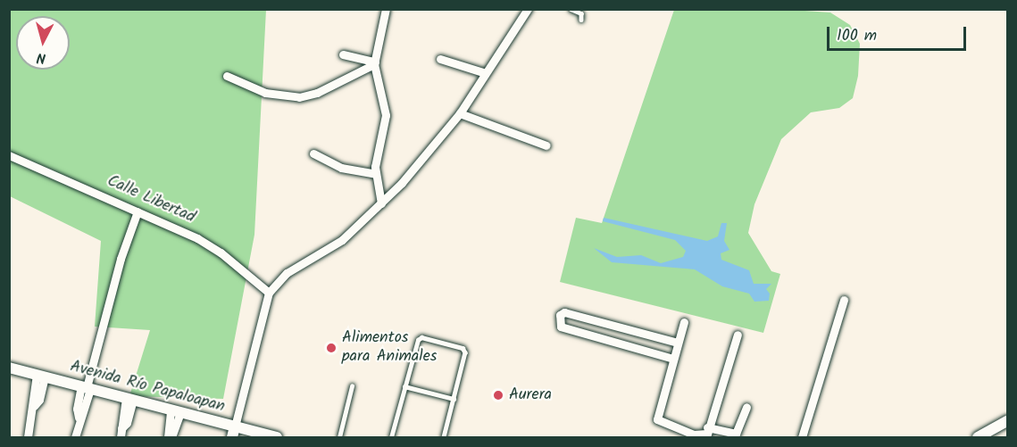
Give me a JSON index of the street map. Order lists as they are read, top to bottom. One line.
{"streets":{"main road":["Avenida Río Papaloapan"],"street":["Calle Libertad"]},"places":["Alimentos para Animales","Aurera"],"scale_bar":"100 m","north":"bottom"}
